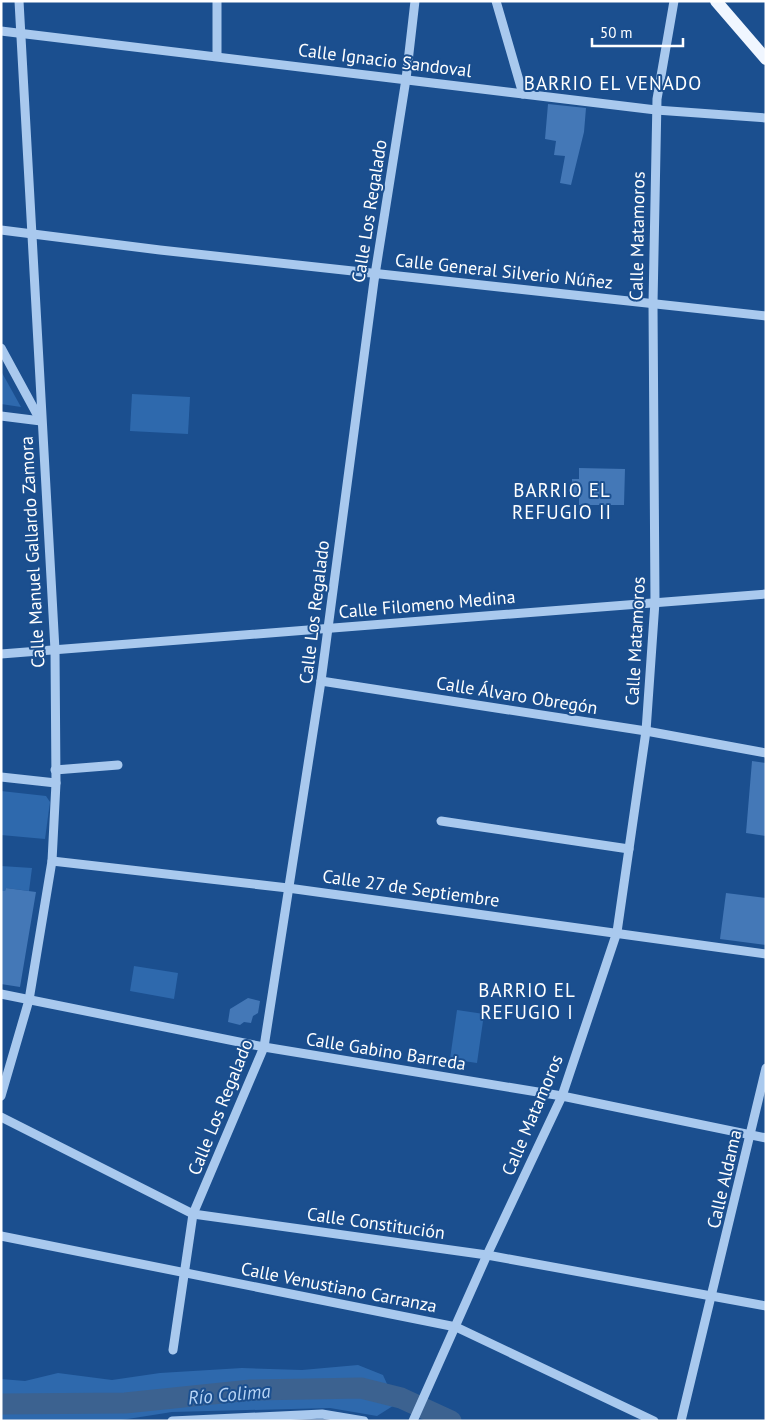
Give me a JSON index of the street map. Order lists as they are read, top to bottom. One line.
{"streets":{"street":["Calle Ignacio Sandoval","Calle Los Regalado","Calle Matamoros","Calle General Silverio Núñez","Calle Manuel Gallardo Zamora","Calle Filomeno Medina","Calle Álvaro Obregón","Calle 27 de Septiembre","Calle Gabino Barreda","Calle Aldama","Calle Constitución","Calle Venustiano Carranza"]},"crossings":[["Calle Ignacio Sandoval","Calle Los Regalado"],["Calle Ignacio Sandoval","Calle Matamoros"],["Calle Ignacio Sandoval","Calle Manuel Gallardo Zamora"],["Calle Los Regalado","Calle General Silverio Núñez"],["Calle Los Regalado","Calle Filomeno Medina"],["Calle Los Regalado","Calle Álvaro Obregón"],["Calle Los Regalado","Calle 27 de Septiembre"],["Calle Los Regalado","Calle Gabino Barreda"],["Calle Los Regalado","Calle Constitución"],["Calle Los Regalado","Calle Venustiano Carranza"],["Calle Matamoros","Calle General Silverio Núñez"],["Calle Matamoros","Calle Filomeno Medina"],["Calle Matamoros","Calle Álvaro Obregón"],["Calle Matamoros","Calle 27 de Septiembre"],["Calle Matamoros","Calle Gabino Barreda"],["Calle Matamoros","Calle Constitución"],["Calle Matamoros","Calle Venustiano Carranza"],["Calle General Silverio Núñez","Calle Manuel Gallardo Zamora"],["Calle Manuel Gallardo Zamora","Calle Filomeno Medina"],["Calle Manuel Gallardo Zamora","Calle 27 de Septiembre"],["Calle Manuel Gallardo Zamora","Calle Gabino Barreda"],["Calle Gabino Barreda","Calle Aldama"],["Calle Aldama","Calle Constitución"]],"districts":["BARRIO EL VENADO","BARRIO EL REFUGIO II","BARRIO EL REFUGIO I"],"water":["Río Colima"],"scale_bar":"50 m"}
